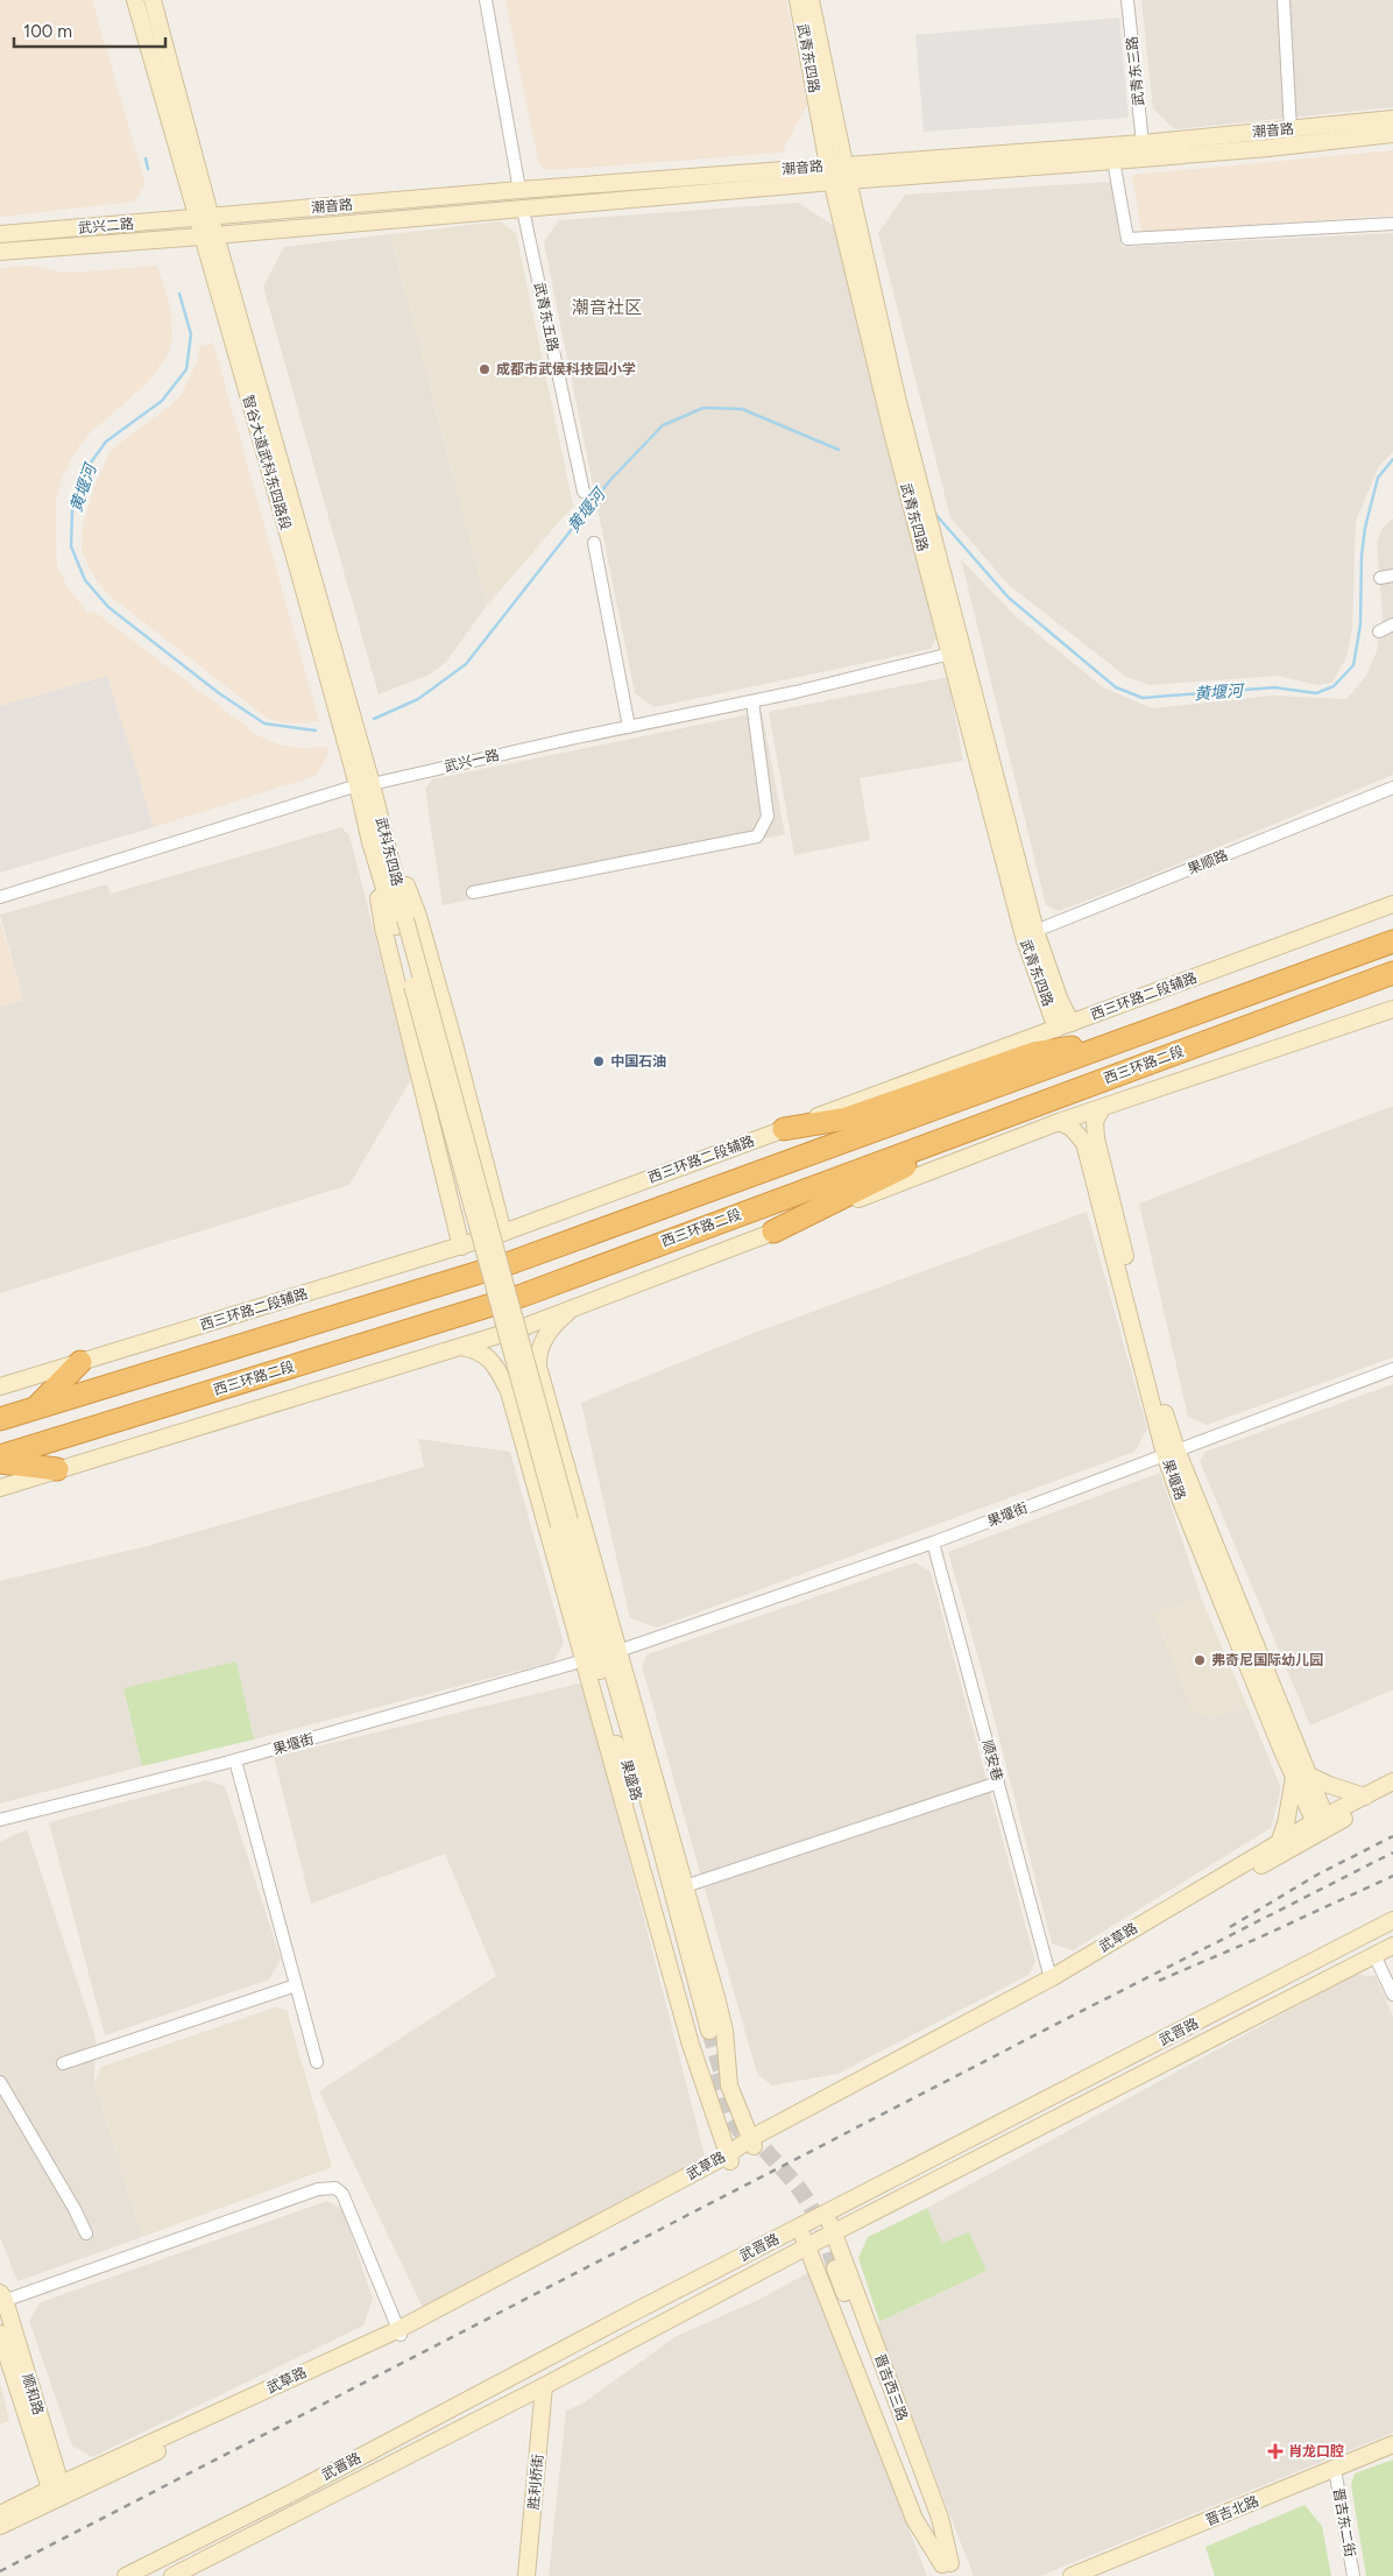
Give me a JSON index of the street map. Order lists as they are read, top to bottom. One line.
{"streets":{"highway":["西三环路二段"],"street":["武青东四路","武青东三路","潮音路","武兴二路","武青东五路","智谷大道武科东四路段","武兴一路","武科东四路","果顺路","西三环路二段辅路","果堰路","果堰街","顺安巷","果盛路","武草路","武晋路","晋吉西三路","顺和路","胜利桥街","晋吉北路","晋吉东二街"]},"crossings":[["武青东四路","潮音路"],["武青东四路","武兴一路"],["武青东四路","果顺路"],["武青东四路","西三环路二段辅路"],["武青东三路","潮音路"],["潮音路","武兴二路"],["潮音路","武青东五路"],["潮音路","智谷大道武科东四路段"],["武兴二路","智谷大道武科东四路段"],["智谷大道武科东四路段","武兴一路"],["智谷大道武科东四路段","武科东四路"],["智谷大道武科东四路段","果盛路"],["武兴一路","武科东四路"],["武科东四路","果盛路"],["果堰路","果堰街"],["果堰路","武草路"],["果堰街","顺安巷"],["顺安巷","武草路"],["武草路","顺和路"],["武晋路","晋吉西三路"],["武晋路","胜利桥街"],["晋吉北路","晋吉东二街"]],"districts":["潮音社区"],"water":["黄堰河"],"places":{"other":["成都市武侯科技园小学","中国石油","弗奇尼国际幼儿园"],"health":["肖龙口腔"]},"scale_bar":"100 m"}
